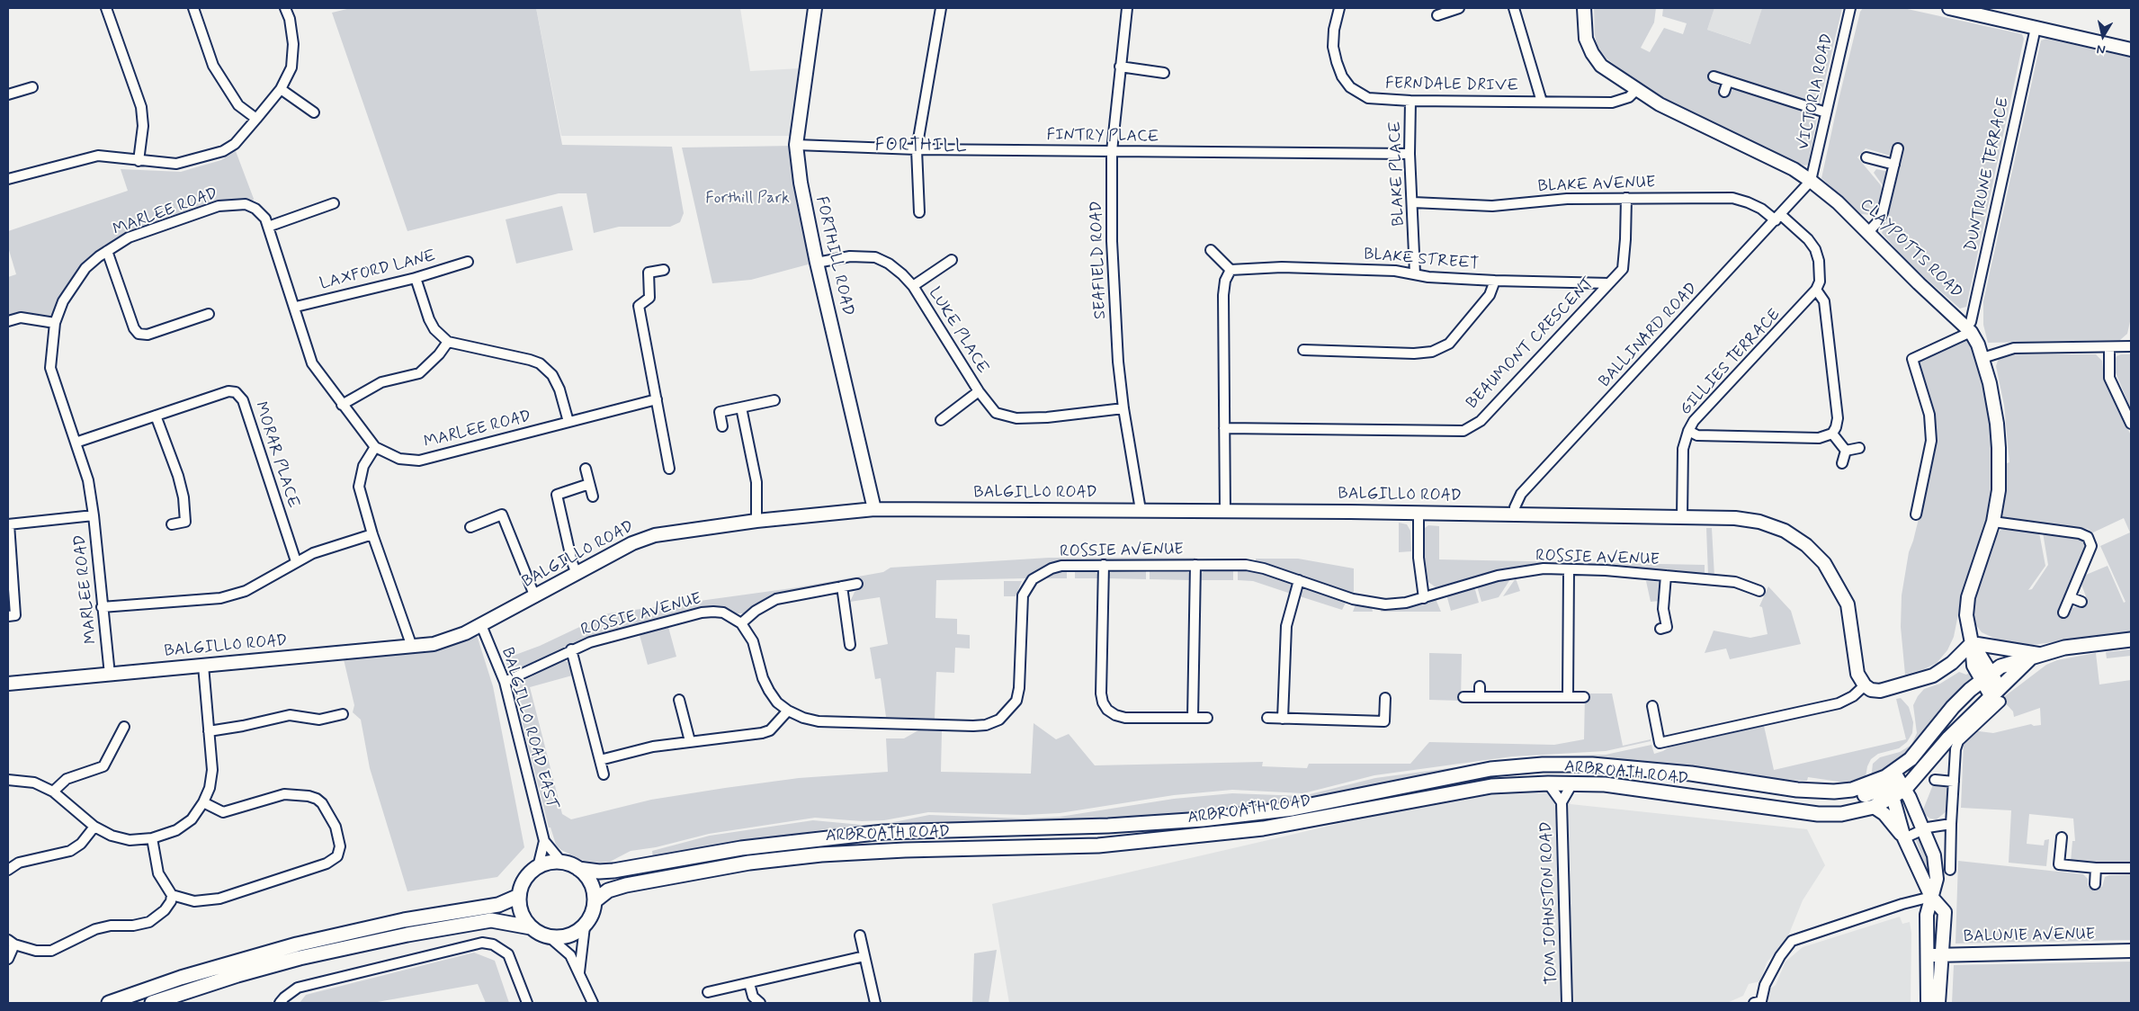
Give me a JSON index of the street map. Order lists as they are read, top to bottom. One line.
{"streets":{"main road":["ARBROATH ROAD"],"street":["FERNDALE DRIVE","VICTORIA ROAD","FINTRY PLACE","BLAKE PLACE","DUNTRUNE TERRACE","BLAKE AVENUE","MARLEE ROAD","CLAYPOTTS ROAD","FORTHILL ROAD","SEAFIELD ROAD","BLAKE STREET","LAXFORD LANE","LUKE PLACE","BALLINARD ROAD","BEAUMONT CRESCENT","GILLIES TERRACE","MORAR PLACE","BALGILLO ROAD","ROSSIE AVENUE","BALGILLO ROAD EAST","TOM JOHNSTON ROAD","BALUNIE AVENUE"]},"crossings":[["FERNDALE DRIVE","BLAKE PLACE"],["FERNDALE DRIVE","CLAYPOTTS ROAD"],["VICTORIA ROAD","CLAYPOTTS ROAD"],["VICTORIA ROAD","BALLINARD ROAD"],["FINTRY PLACE","BLAKE PLACE"],["FINTRY PLACE","FORTHILL ROAD"],["FINTRY PLACE","SEAFIELD ROAD"],["BLAKE PLACE","BLAKE AVENUE"],["BLAKE PLACE","BLAKE STREET"],["DUNTRUNE TERRACE","CLAYPOTTS ROAD"],["BLAKE AVENUE","BALLINARD ROAD"],["BLAKE AVENUE","BEAUMONT CRESCENT"],["BLAKE AVENUE","GILLIES TERRACE"],["MARLEE ROAD","LAXFORD LANE"],["MARLEE ROAD","MORAR PLACE"],["MARLEE ROAD","BALGILLO ROAD"],["CLAYPOTTS ROAD","BALLINARD ROAD"],["CLAYPOTTS ROAD","ARBROATH ROAD"],["FORTHILL ROAD","LUKE PLACE"],["FORTHILL ROAD","BALGILLO ROAD"],["SEAFIELD ROAD","LUKE PLACE"],["SEAFIELD ROAD","BALGILLO ROAD"],["BLAKE STREET","BEAUMONT CRESCENT"],["BALLINARD ROAD","BALGILLO ROAD"],["GILLIES TERRACE","BALGILLO ROAD"],["BALGILLO ROAD","BALGILLO ROAD EAST"],["ROSSIE AVENUE","BALGILLO ROAD EAST"],["BALGILLO ROAD EAST","ARBROATH ROAD"],["ARBROATH ROAD","TOM JOHNSTON ROAD"]],"districts":["FORTHILL"],"parks":["Forthill Park"],"north":"bottom"}
